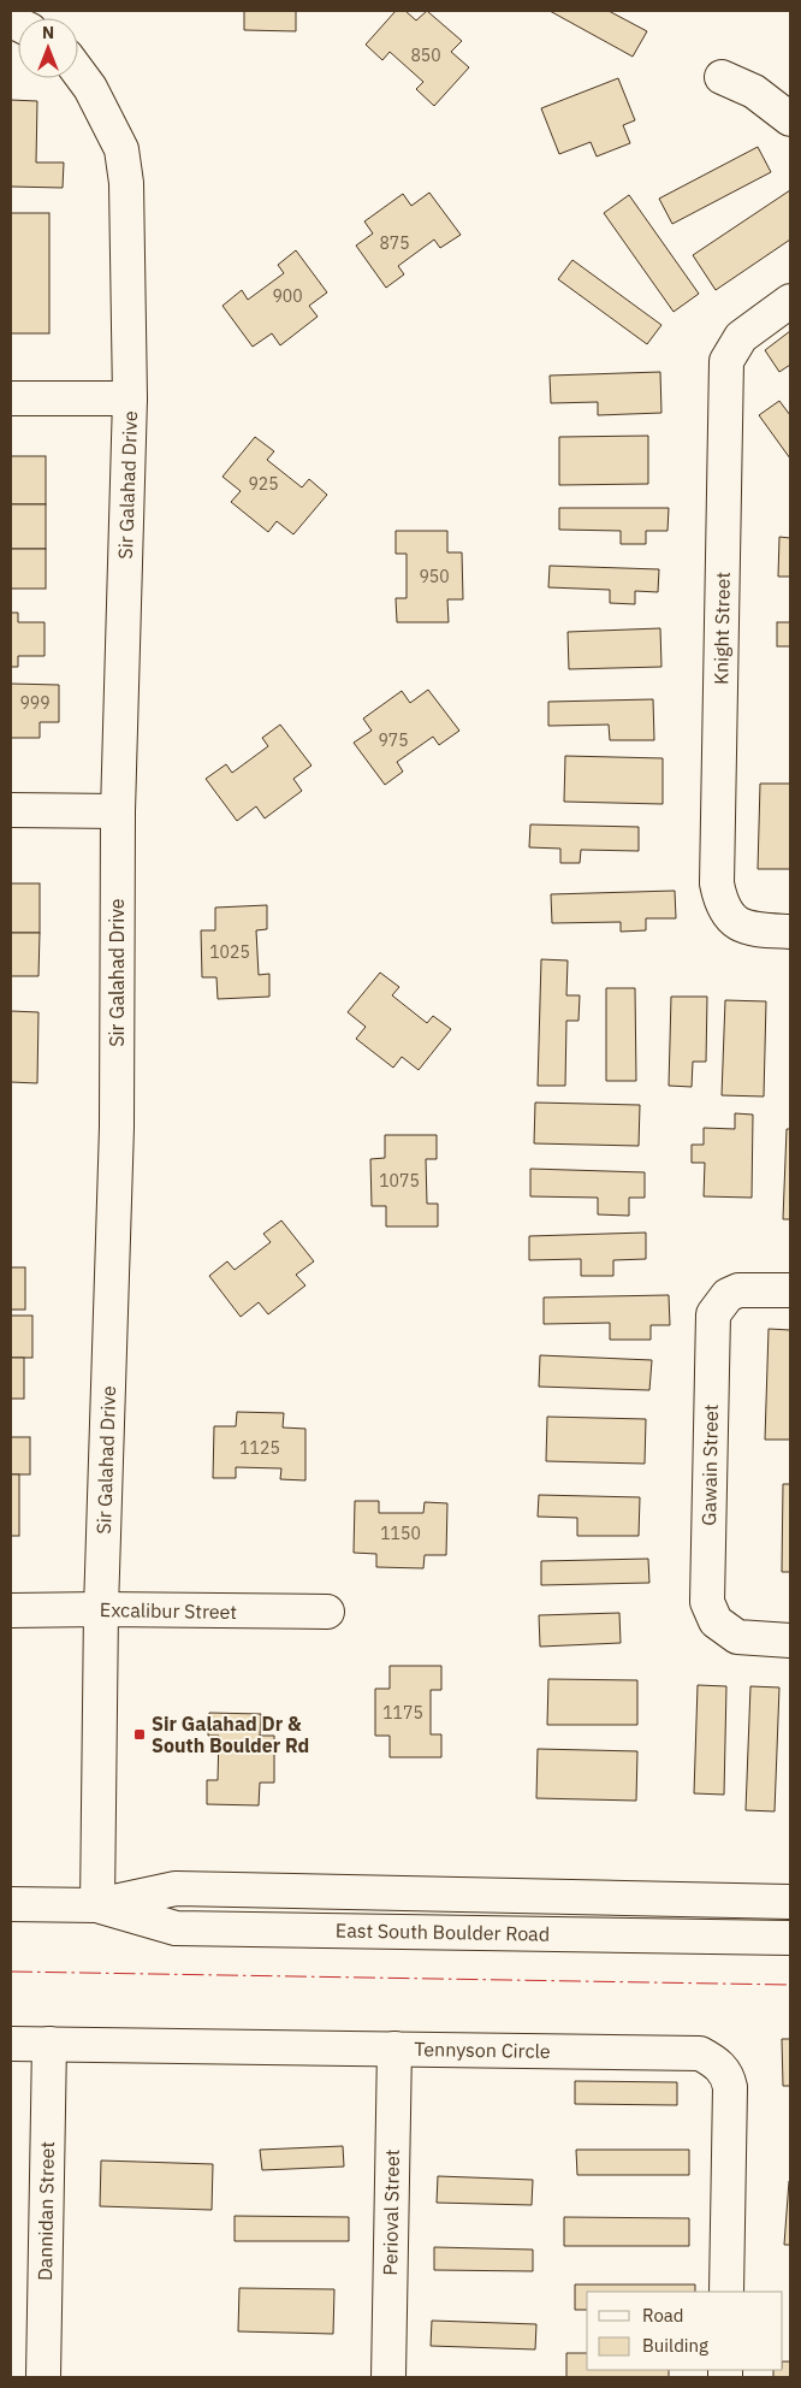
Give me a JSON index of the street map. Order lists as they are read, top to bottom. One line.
{"streets":{"street":["Sir Galahad Drive","Knight Street","Gawain Street","Excalibur Street","East South Boulder Road","Tennyson Circle","Dannidan Street","Perioval Street"]},"crossings":[["Sir Galahad Drive","Excalibur Street"],["Sir Galahad Drive","East South Boulder Road"],["Tennyson Circle","Dannidan Street"],["Tennyson Circle","Perioval Street"]],"places":{"transit":["Sir Galahad Dr & South Boulder Rd"]},"house_numbers":["850","875","900","925","950","999","975","1025","1075","1125","1150","1175"],"legend":["Road","Building"],"north":"top"}
